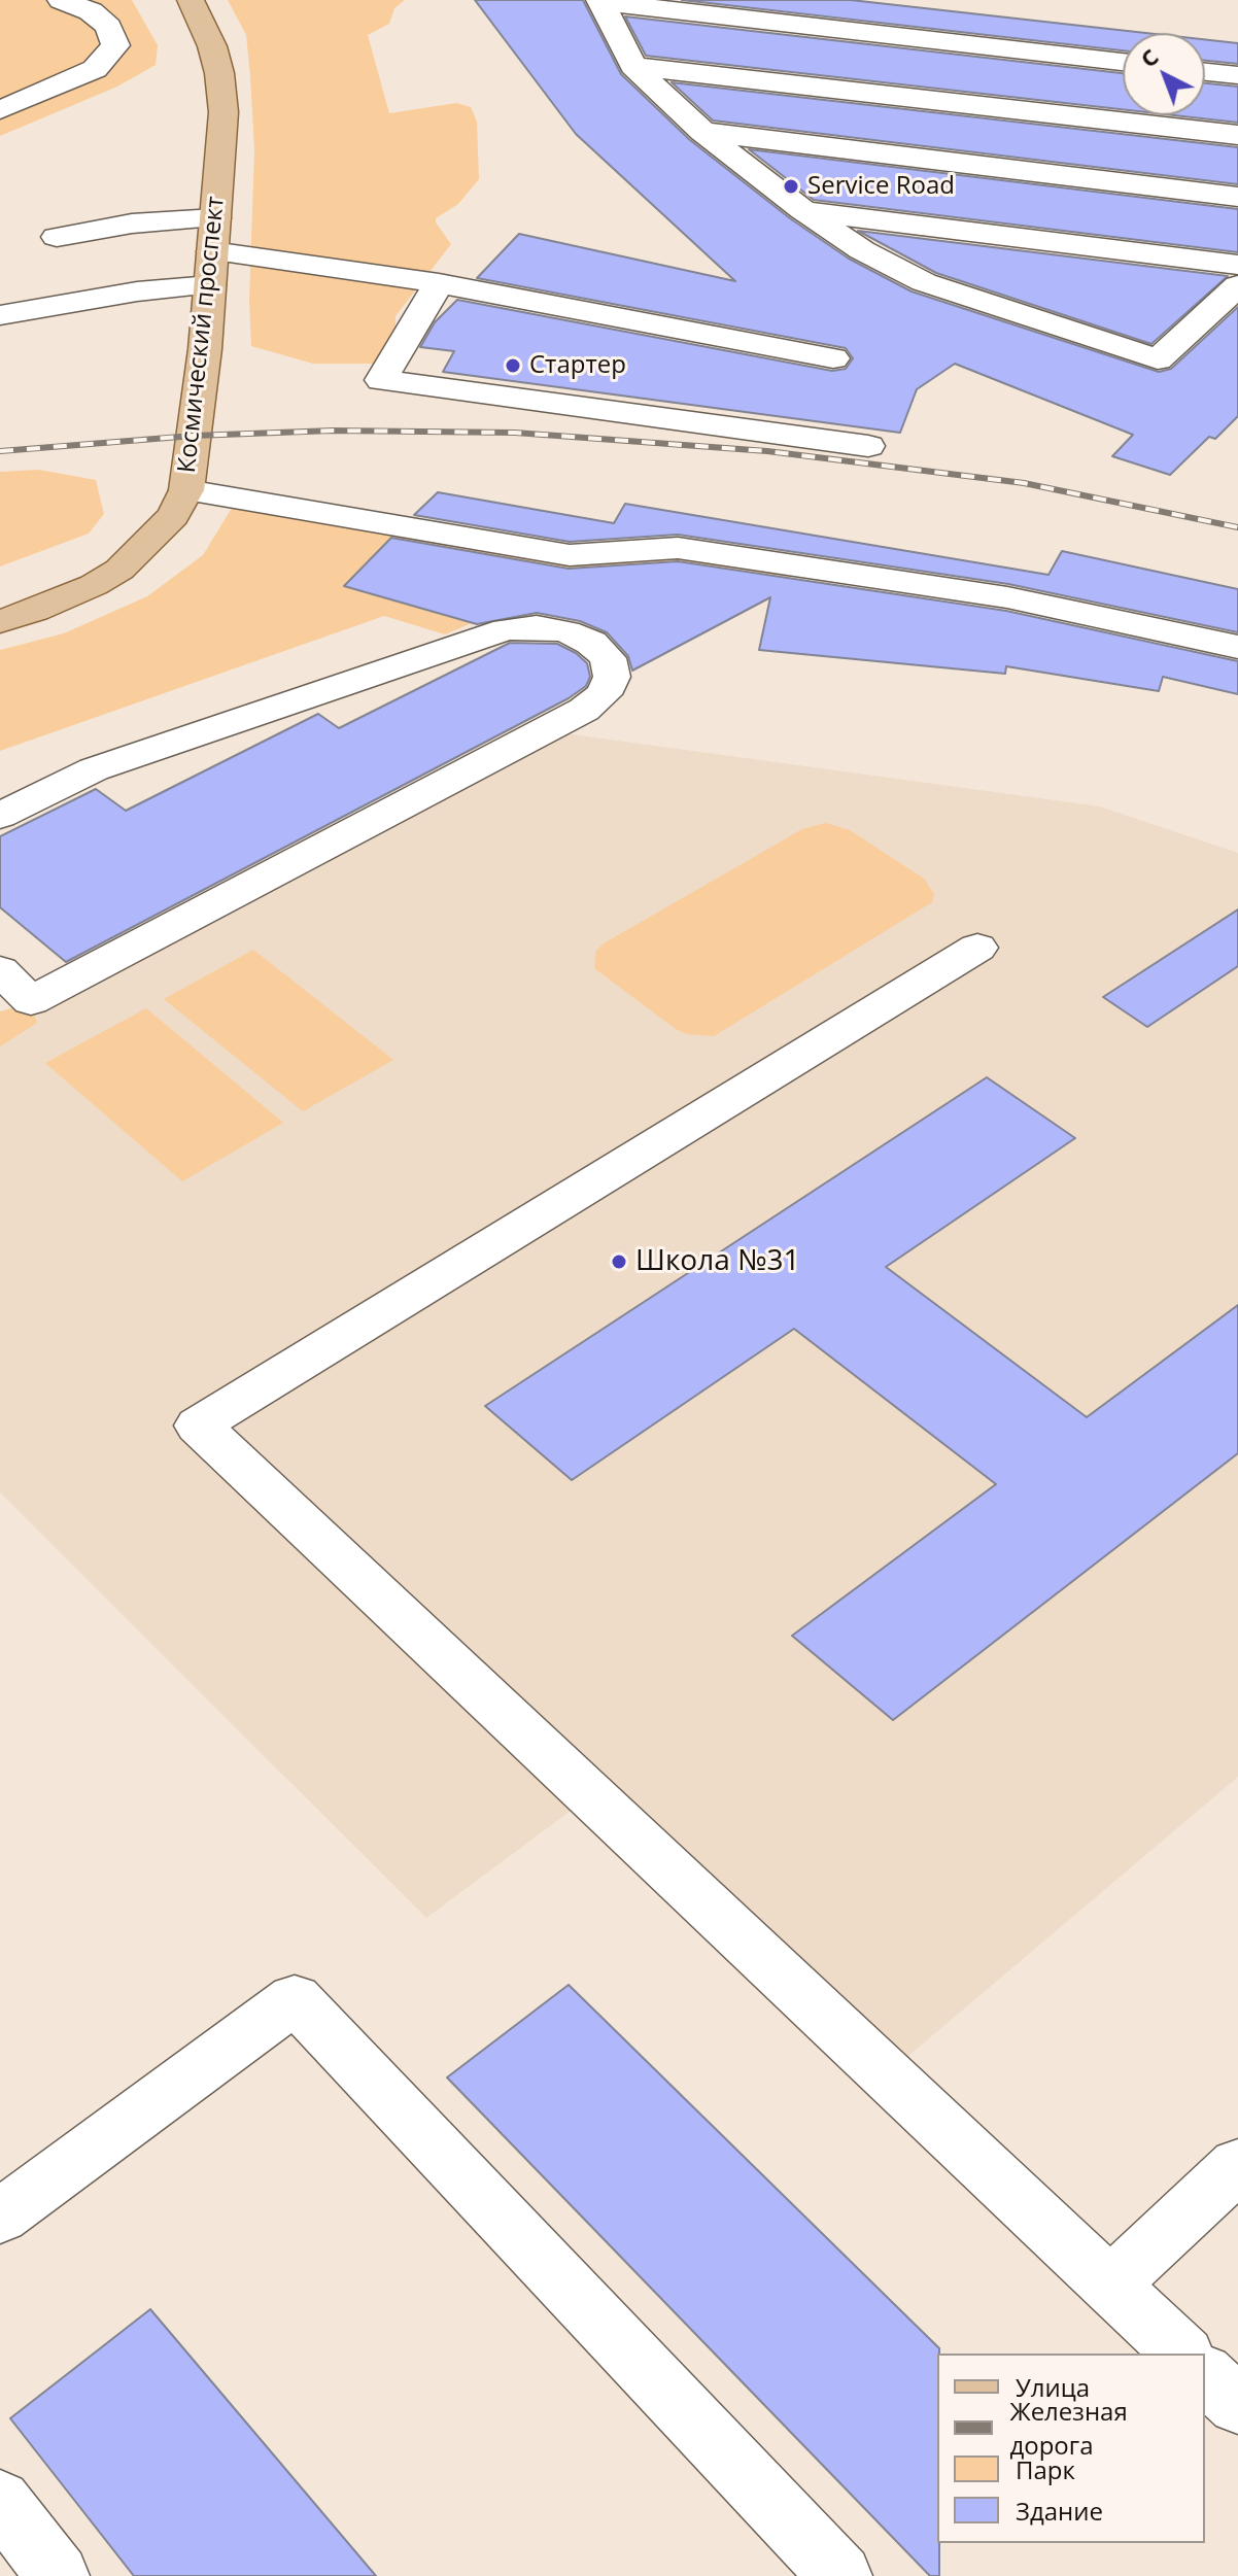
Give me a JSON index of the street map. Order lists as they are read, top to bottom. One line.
{"streets":{"main road":["Космический проспект"]},"places":["Service Road","Стартер","Школа №31"],"legend":["Улица","Железная дорога","Парк","Здание"],"north":"top left"}
